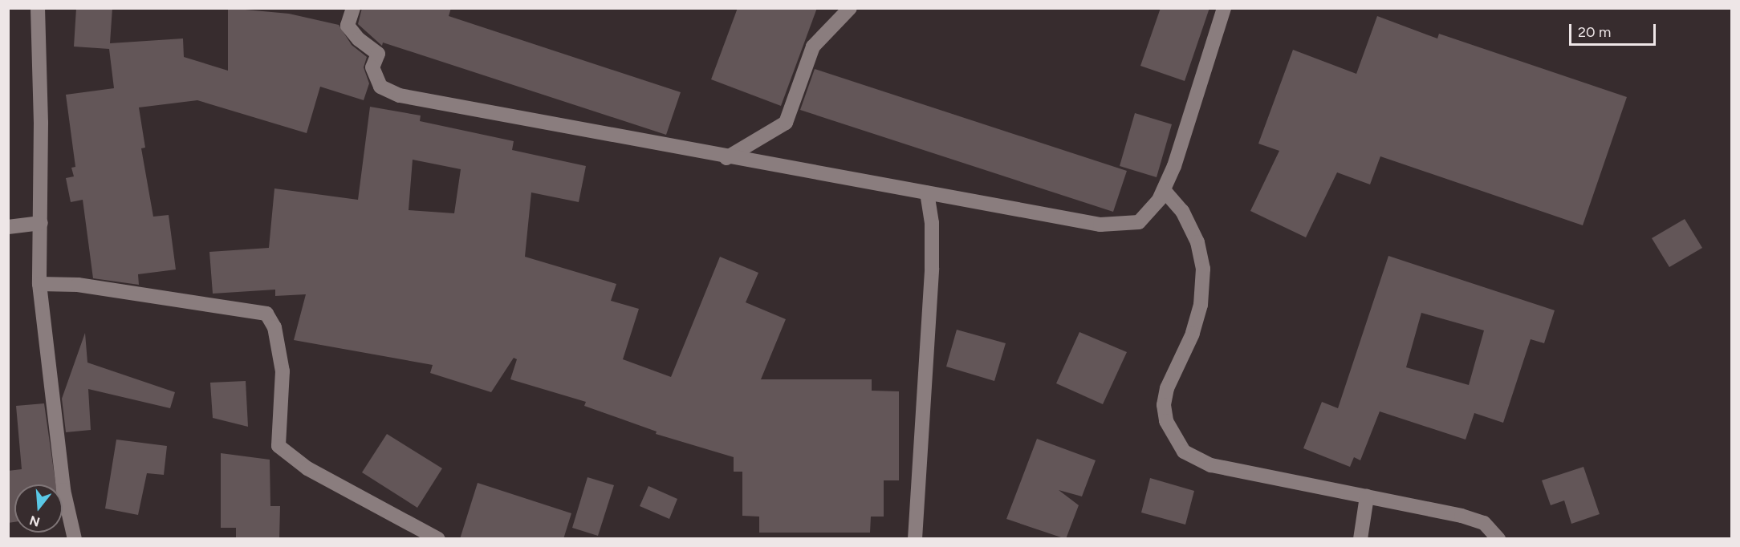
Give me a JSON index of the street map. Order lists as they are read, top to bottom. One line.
{"scale_bar":"20 m","north":"bottom"}
